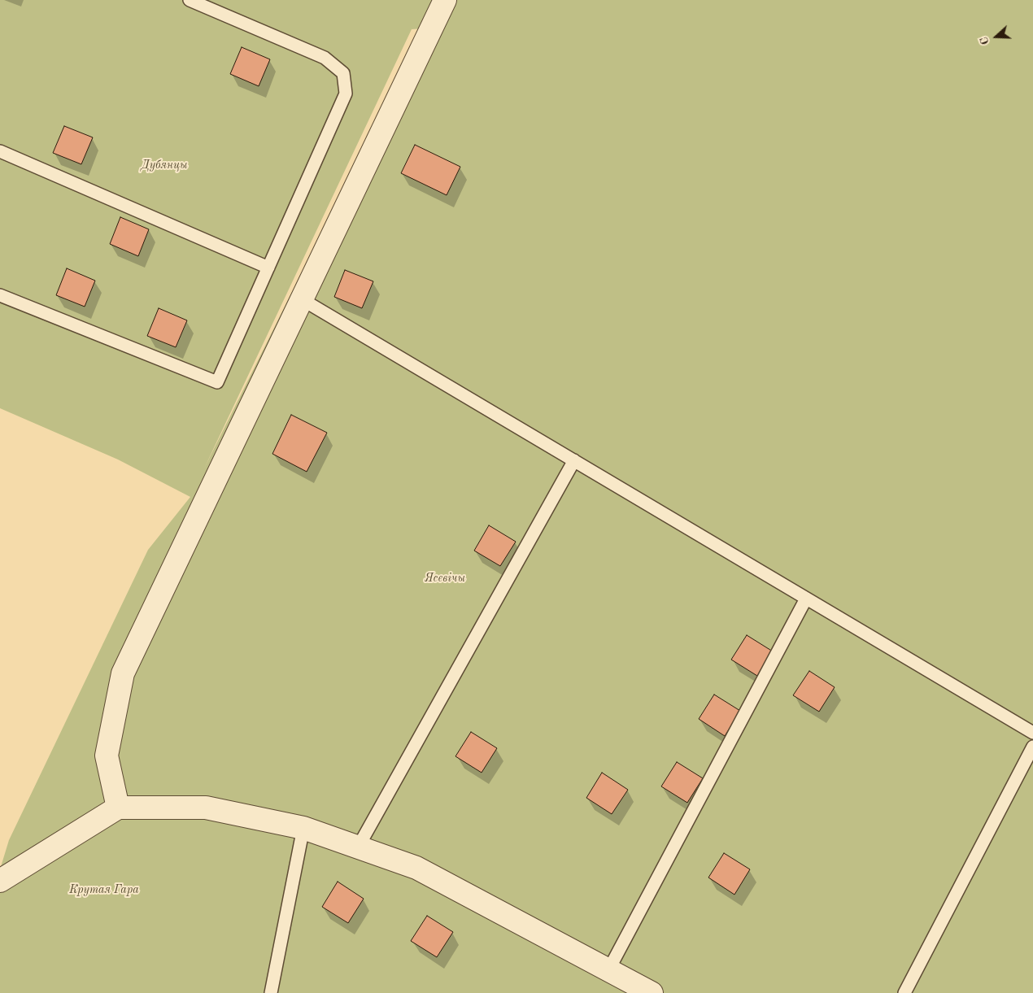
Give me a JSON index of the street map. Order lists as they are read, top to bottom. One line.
{"parks":["Дубянцы","Ясевічы","Крутая Гара"],"north":"left"}
